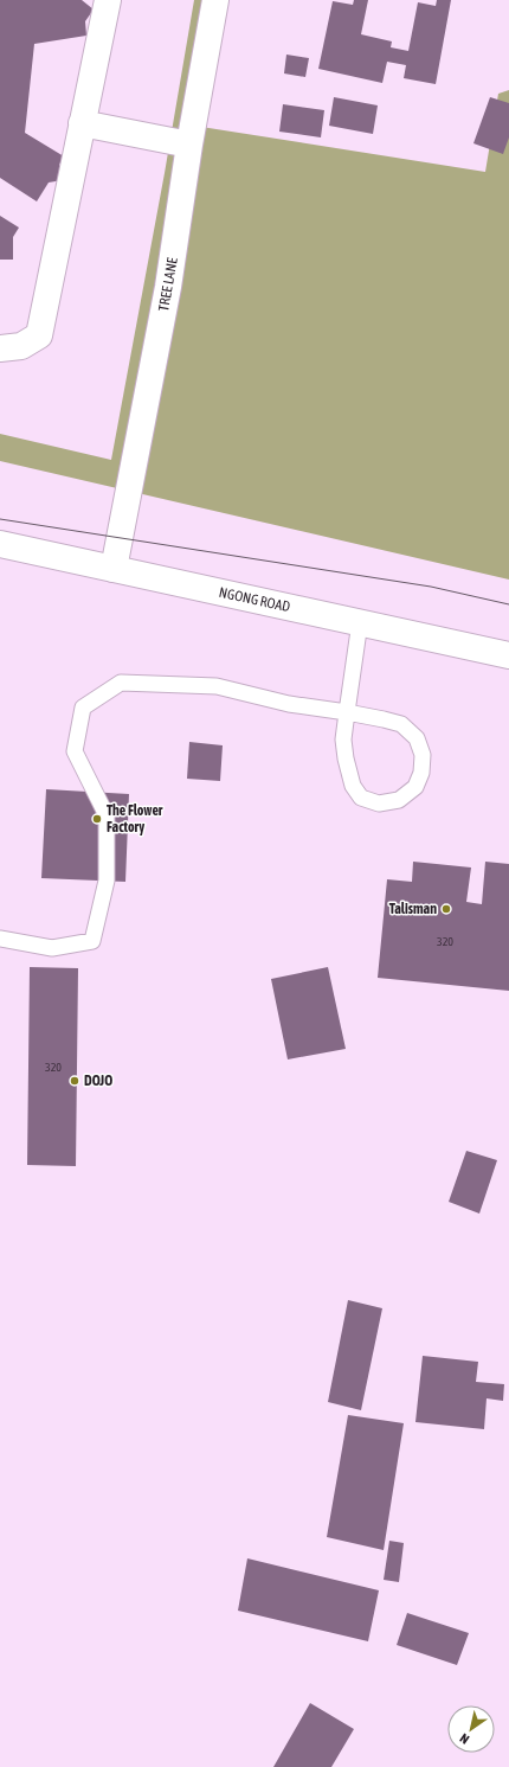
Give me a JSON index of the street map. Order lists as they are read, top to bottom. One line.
{"streets":{"street":["TREE LANE","NGONG ROAD"]},"crossings":[["TREE LANE","NGONG ROAD"]],"places":["The Flower Factory","Talisman","DOJO"],"house_numbers":["320","320"],"north":"bottom left"}
